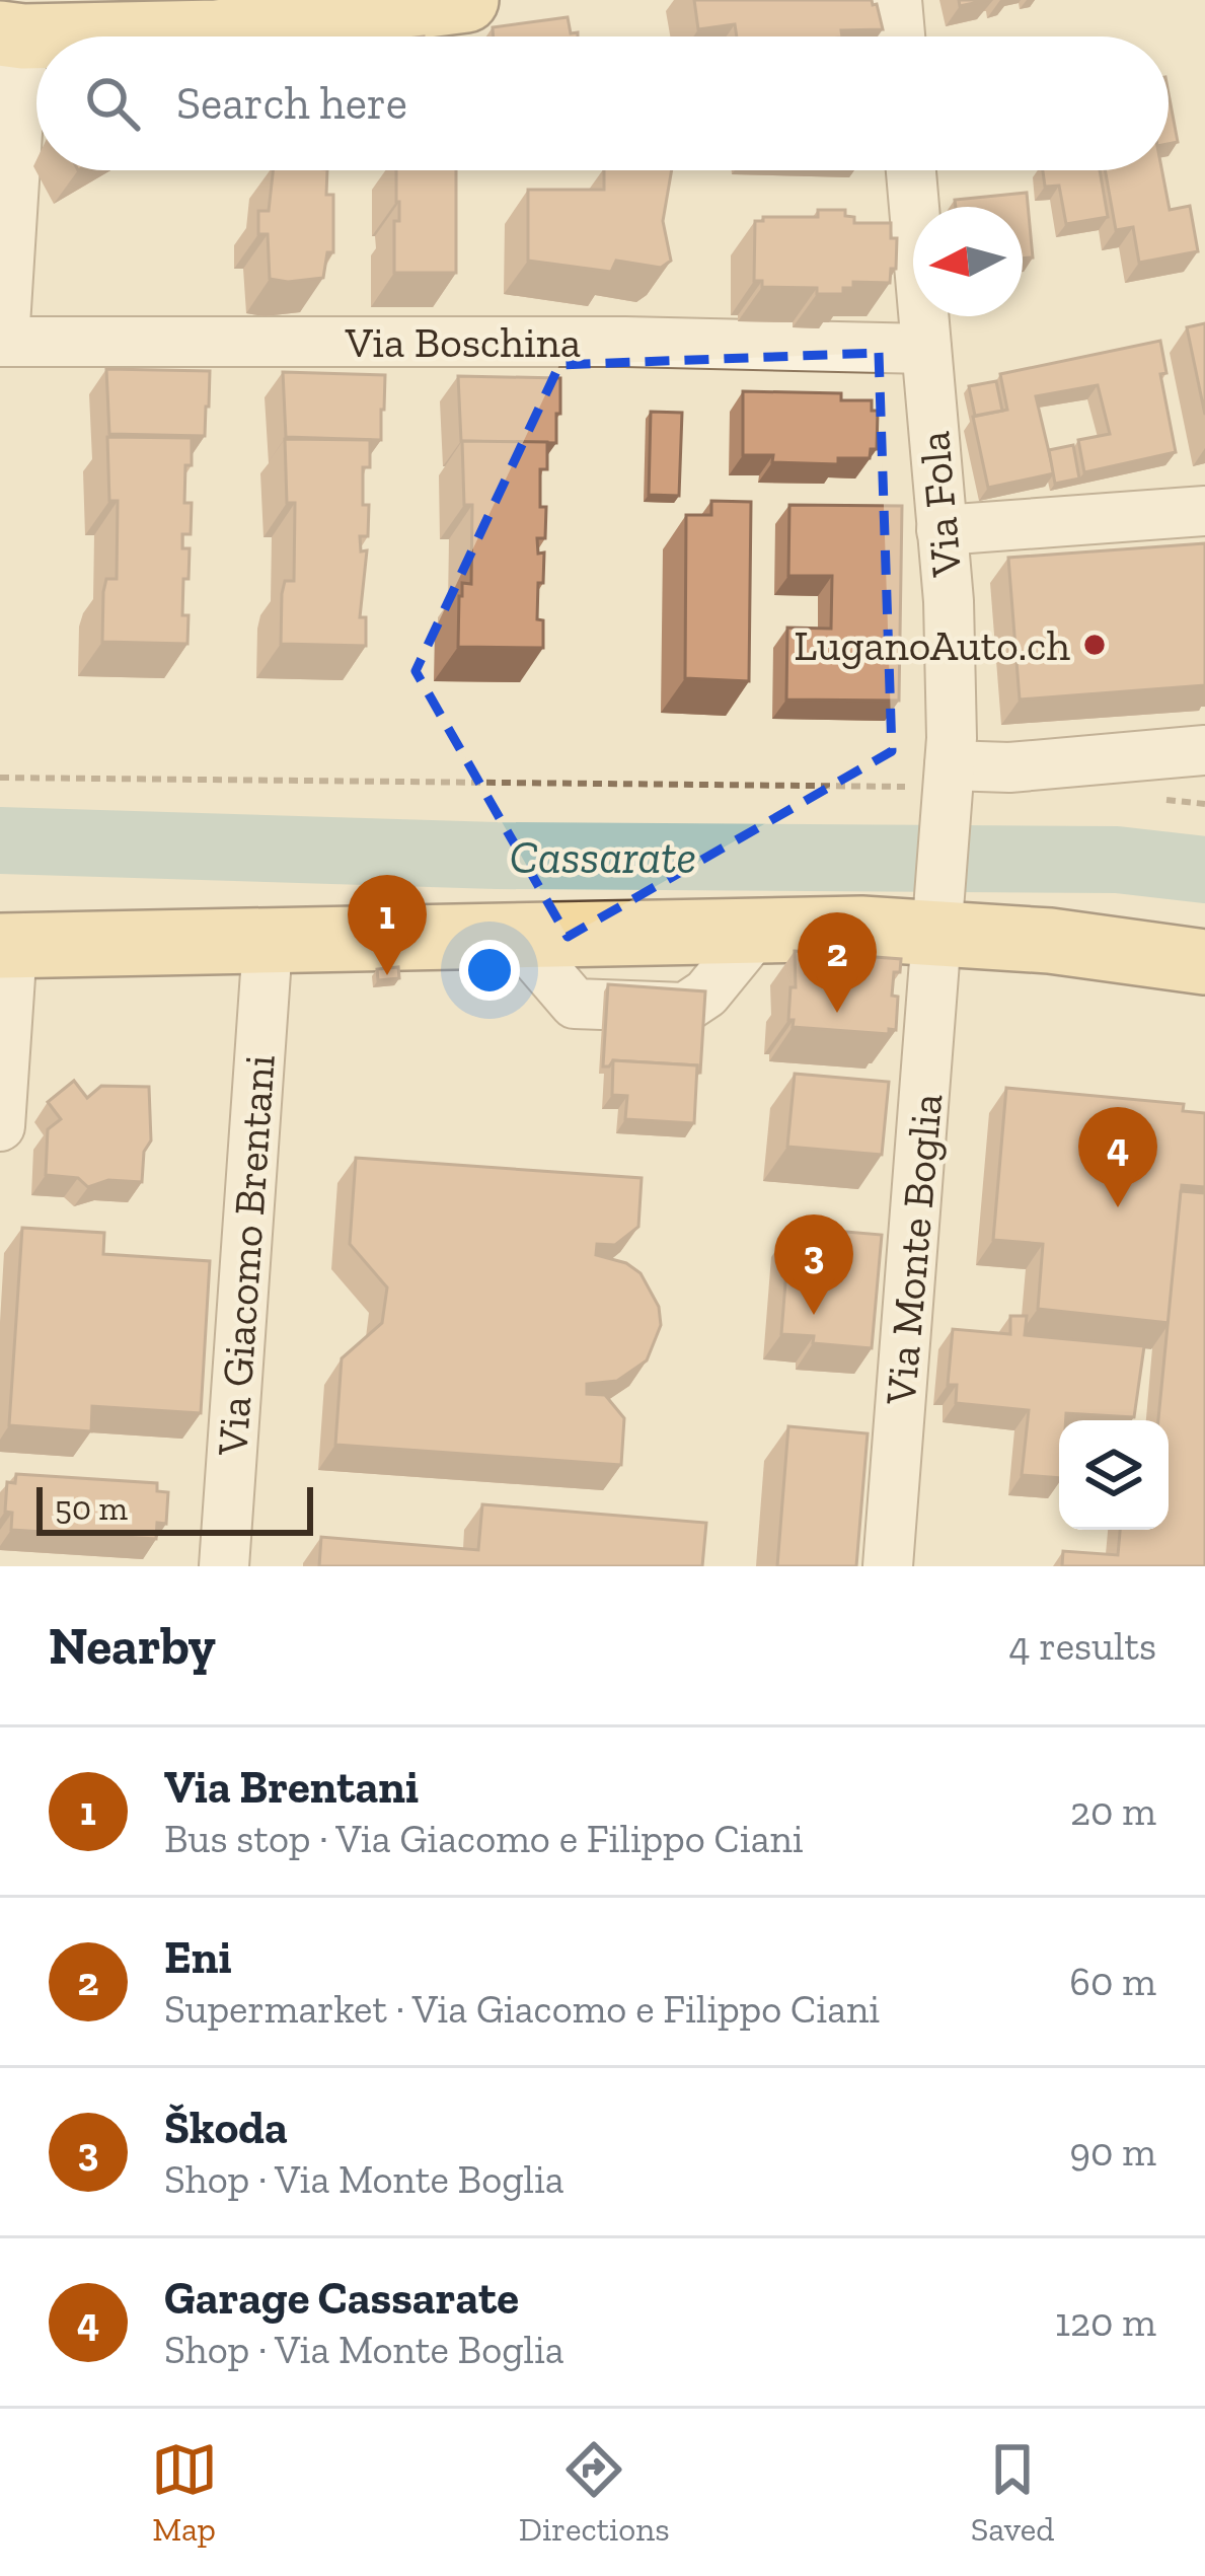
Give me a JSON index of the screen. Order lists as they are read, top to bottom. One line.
{"streets":{"street":["Via Boschina","Via Fola","Via Monte Boglia","Via Giacomo Brentani"]},"crossings":[["Via Boschina","Via Fola"],["Via Fola","Via Monte Boglia"]],"water":["Cassarate"],"places":["LuganoAuto.ch"],"scale_bar":"50 m","north":"left","page":{"search":"Search here","pins":["1","2","4","3"],"scale":"50 m","heading":["Nearby","4 results"],"list":[{"mark":"1","name":"Via Brentani","note":"Bus stop · Via Giacomo e Filippo Ciani","value":"20 m"},{"mark":"2","name":"Eni","note":"Supermarket · Via Giacomo e Filippo Ciani","value":"60 m"},{"mark":"3","name":"Škoda","note":"Shop · Via Monte Boglia","value":"90 m"},{"mark":"4","name":"Garage Cassarate","note":"Shop · Via Monte Boglia","value":"120 m"}],"nav":["Map","Directions","Saved"]}}
